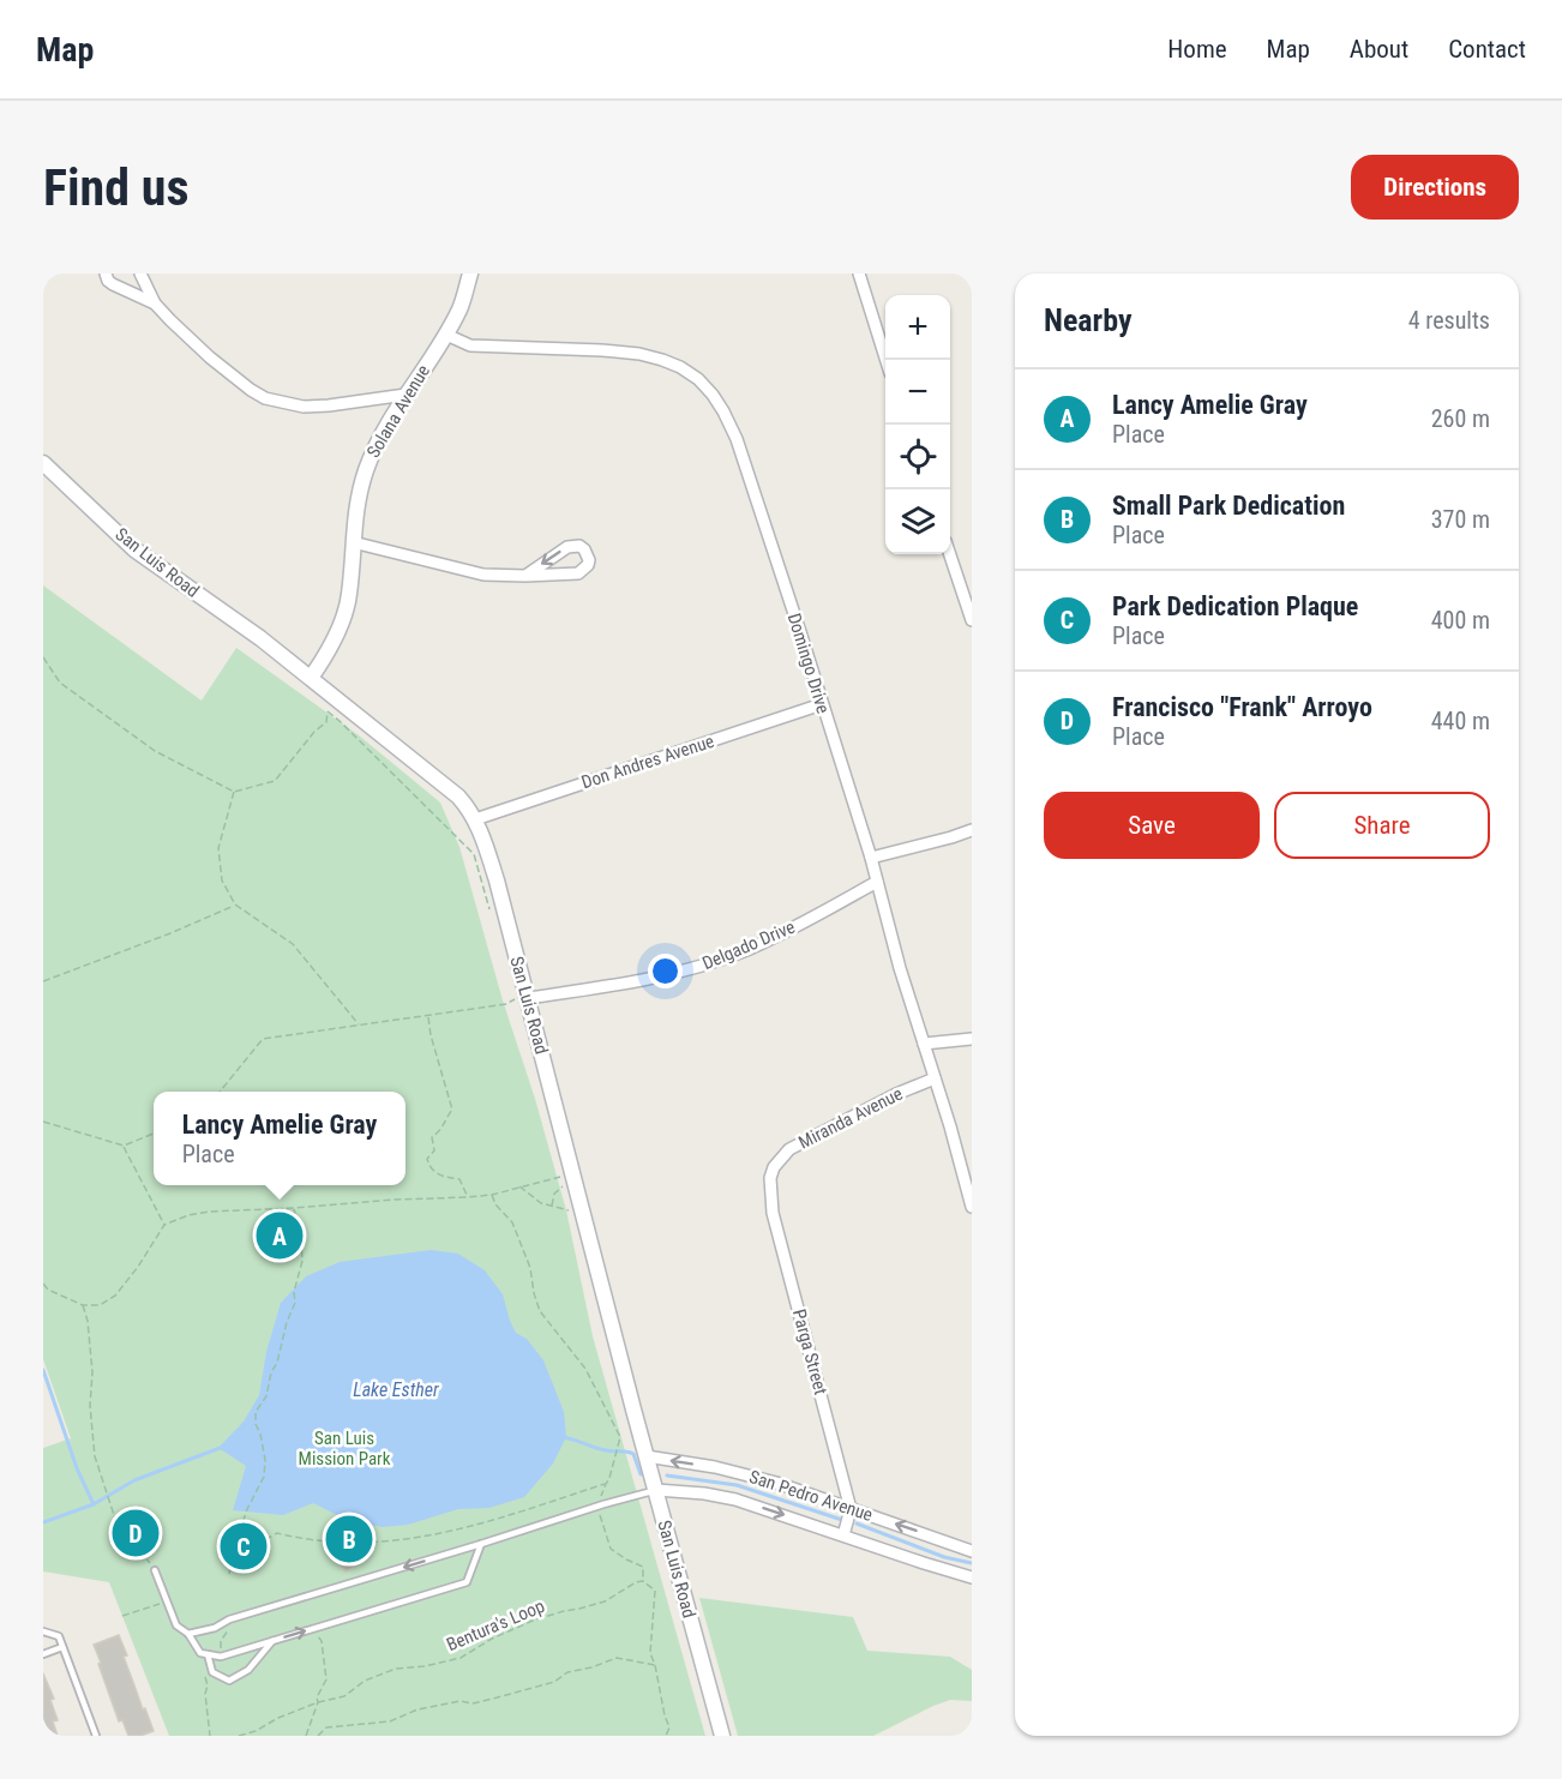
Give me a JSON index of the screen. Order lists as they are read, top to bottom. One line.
{"streets":{"street":["Solana Avenue","San Luis Road","Domingo Drive","Don Andres Avenue","Delgado Drive","Miranda Avenue","Parga Street","San Pedro Avenue"],"path":["Bentura's Loop"]},"crossings":[["Solana Avenue","San Luis Road"],["Solana Avenue","Domingo Drive"],["San Luis Road","Don Andres Avenue"],["San Luis Road","Delgado Drive"],["San Luis Road","San Pedro Avenue"],["Domingo Drive","Don Andres Avenue"],["Domingo Drive","Delgado Drive"],["Domingo Drive","Miranda Avenue"],["Miranda Avenue","Parga Street"],["Parga Street","San Pedro Avenue"]],"water":["Lake Esther"],"parks":["San Luis Mission Park"],"page":{"header":"Map","nav":["Home","Map","About","Contact"],"buttons":["Directions",["Save","Share"]],"title":"Find us","heading":["Nearby","4 results"],"map_buttons":["+","−"],"list":[{"mark":"A","name":"Lancy Amelie Gray","note":"Place","value":"260 m"},{"mark":"B","name":"Small Park Dedication","note":"Place","value":"370 m"},{"mark":"C","name":"Park Dedication Plaque","note":"Place","value":"400 m"},{"mark":"D","name":"Francisco \"Frank\" Arroyo","note":"Place","value":"440 m"}],"popup":["Lancy Amelie Gray","Place"],"pins":["A","D","B","C"]}}
